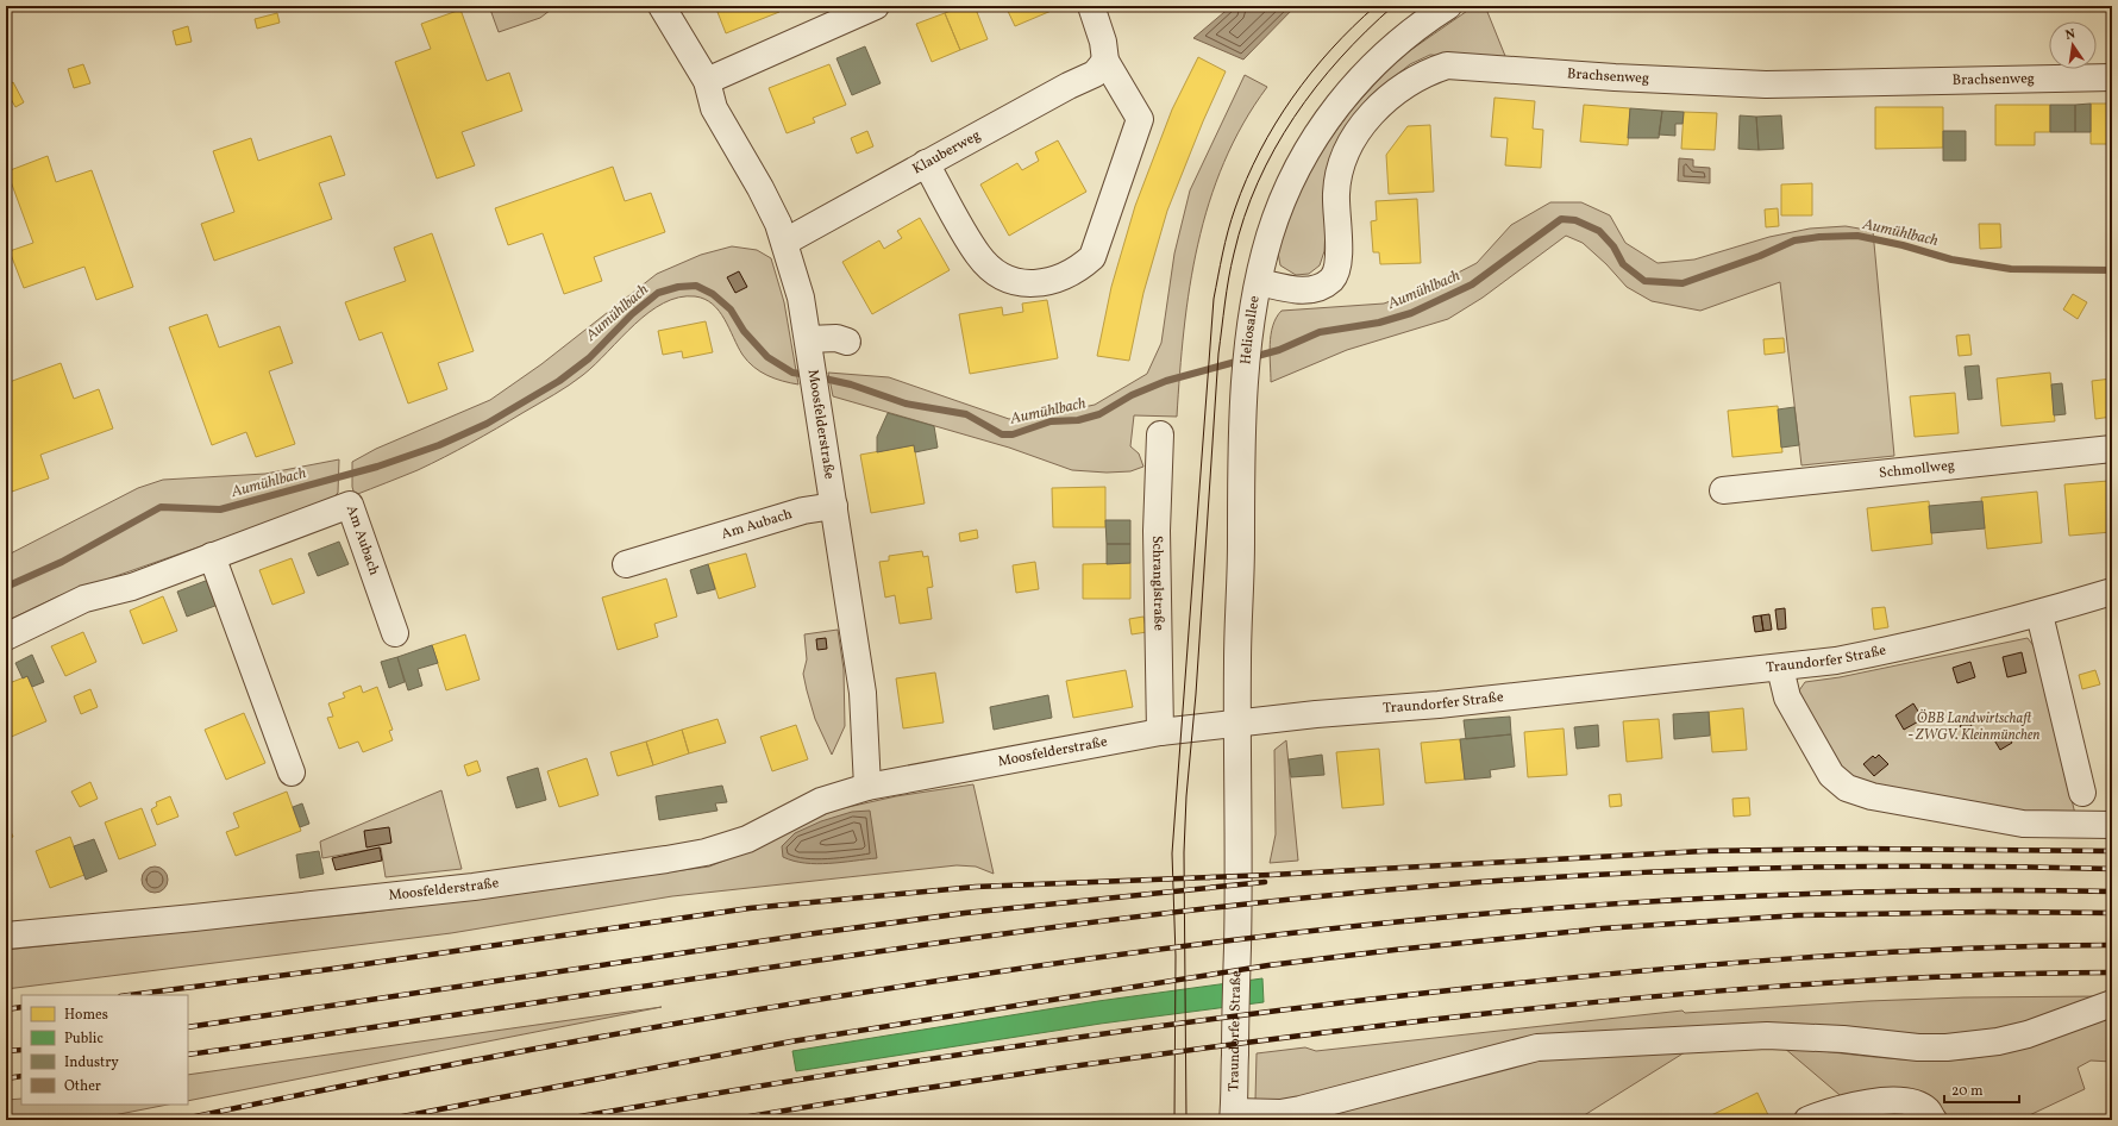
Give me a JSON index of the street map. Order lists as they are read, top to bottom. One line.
{"streets":{"street":["Brachsenweg","Klauberweg","Heliosallee","Moosfelderstraße","Schmollweg","Am Aubach","Schranglstraße","Traundorfer Straße"]},"crossings":[["Brachsenweg","Heliosallee"],["Klauberweg","Moosfelderstraße"],["Heliosallee","Moosfelderstraße"],["Heliosallee","Traundorfer Straße"],["Moosfelderstraße","Am Aubach"],["Moosfelderstraße","Schranglstraße"],["Moosfelderstraße","Traundorfer Straße"]],"water":["Aumühlbach"],"parks":["ÖBB Landwirtschaft - ZWGV. Kleinmünchen"],"legend":["Homes","Public","Industry","Other"],"scale_bar":"20 m","north":"top"}
